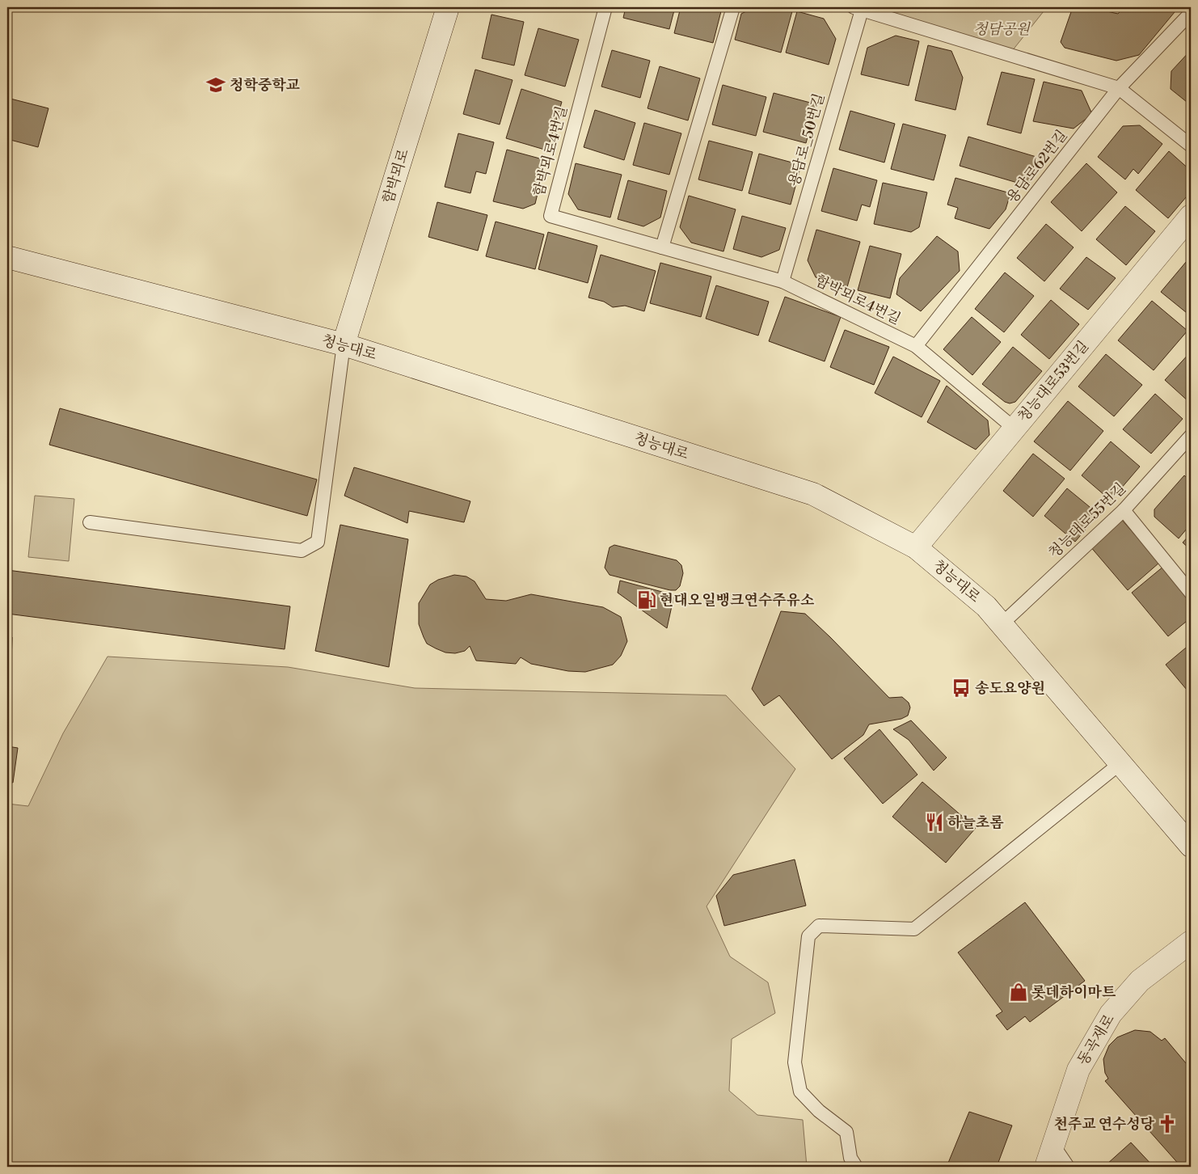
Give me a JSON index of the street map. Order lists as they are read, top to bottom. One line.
{"streets":{"main road":["함박뫼로","청능대로","청능대로53번길","동곡재로"],"lane":["용담로_50번길","함박뫼로4번길","용담로62번길","청능대로55번길"]},"crossings":[["용담로_50번길","함박뫼로4번길"],["함박뫼로4번길","용담로62번길"],["함박뫼로4번길","청능대로53번길"],["함박뫼로","청능대로"],["청능대로","청능대로53번길"],["청능대로","청능대로55번길"]],"parks":["청담공원"],"places":{"school or university":["청학중학교"],"fuel station":["현대오일뱅크연수주유소"],"bus stop":["송도요양원"],"restaurant":["하늘초롬"],"shop":["롯데하이마트"],"church":["천주교 연수성당"]}}
